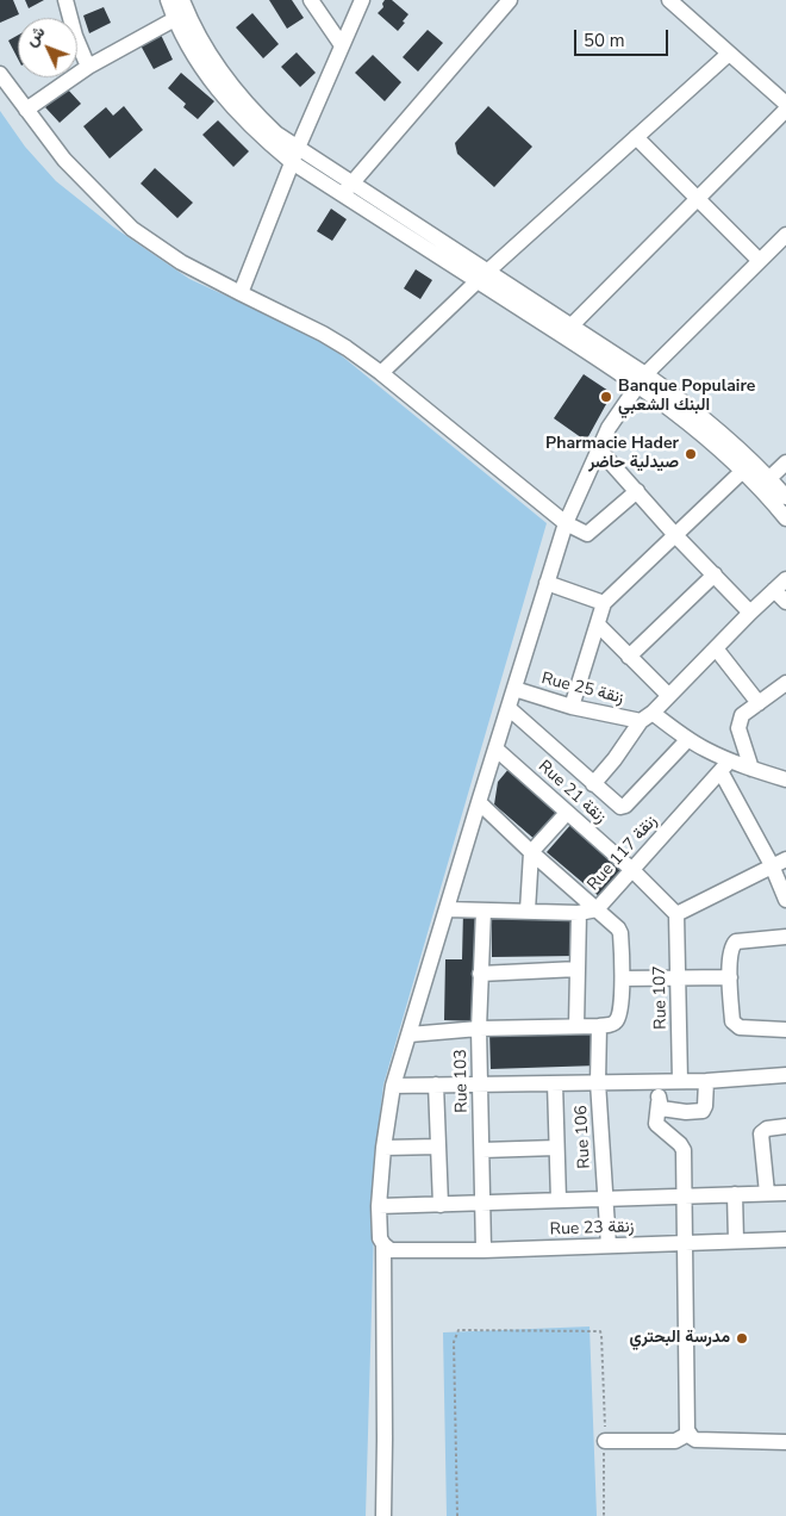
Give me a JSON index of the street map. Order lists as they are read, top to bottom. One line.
{"streets":{"street":["Rue 25 زنقة","Rue 21 زنقة","Rue 117 زنقة","Rue 107","Rue 103","Rue 106","Rue 23 زنقة"]},"crossings":[["Rue 21 زنقة","Rue 117 زنقة"],["Rue 21 زنقة","Rue 107"],["Rue 117 زنقة","Rue 103"],["Rue 103","Rue 23 زنقة"],["Rue 106","Rue 23 زنقة"]],"places":["Banque Populaire البنك الشعبي","Pharmacie Hader صيدلية حاضر","مدرسة البحتري"],"scale_bar":"50 m","north":"top left"}
